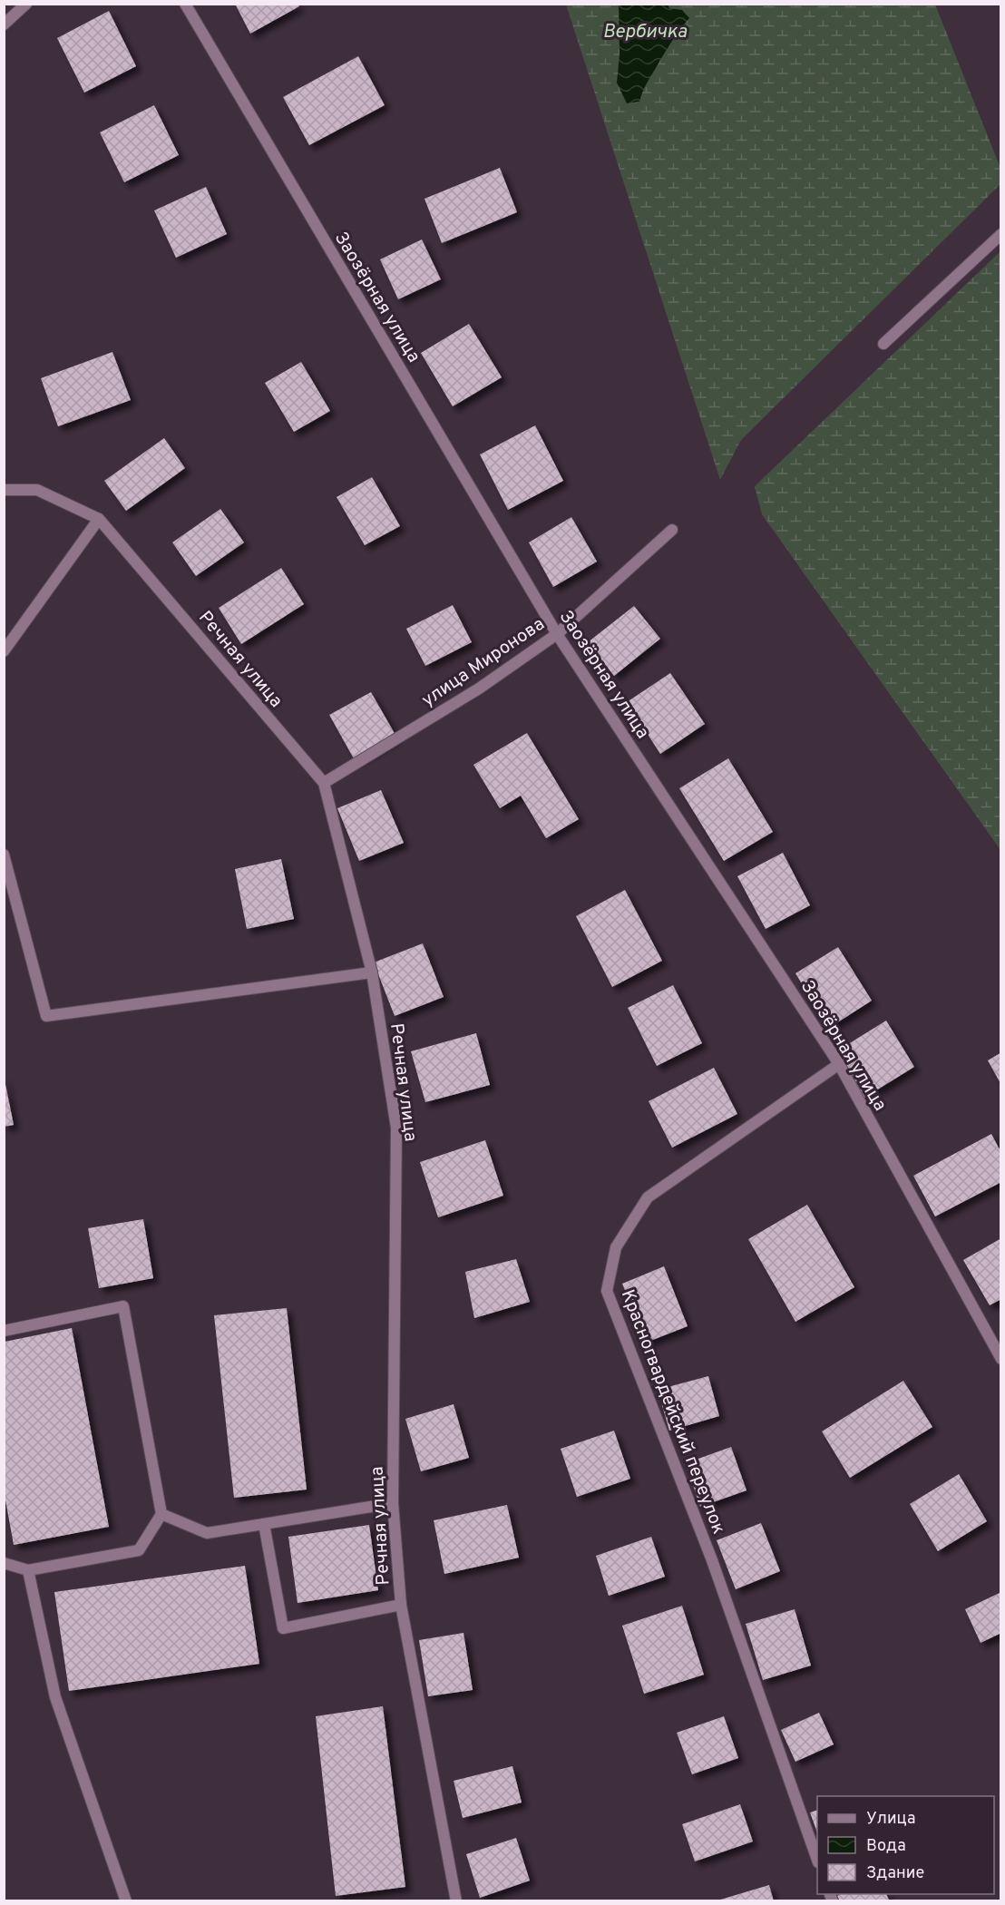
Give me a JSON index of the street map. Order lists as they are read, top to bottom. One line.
{"streets":{"street":["Заозёрная улица","Речная улица","улица Миронова","Красногвардейский переулок"]},"crossings":[["Заозёрная улица","улица Миронова"],["Заозёрная улица","Красногвардейский переулок"],["Речная улица","улица Миронова"]],"water":["Вербичка"],"legend":["Улица","Вода","Здание"]}
